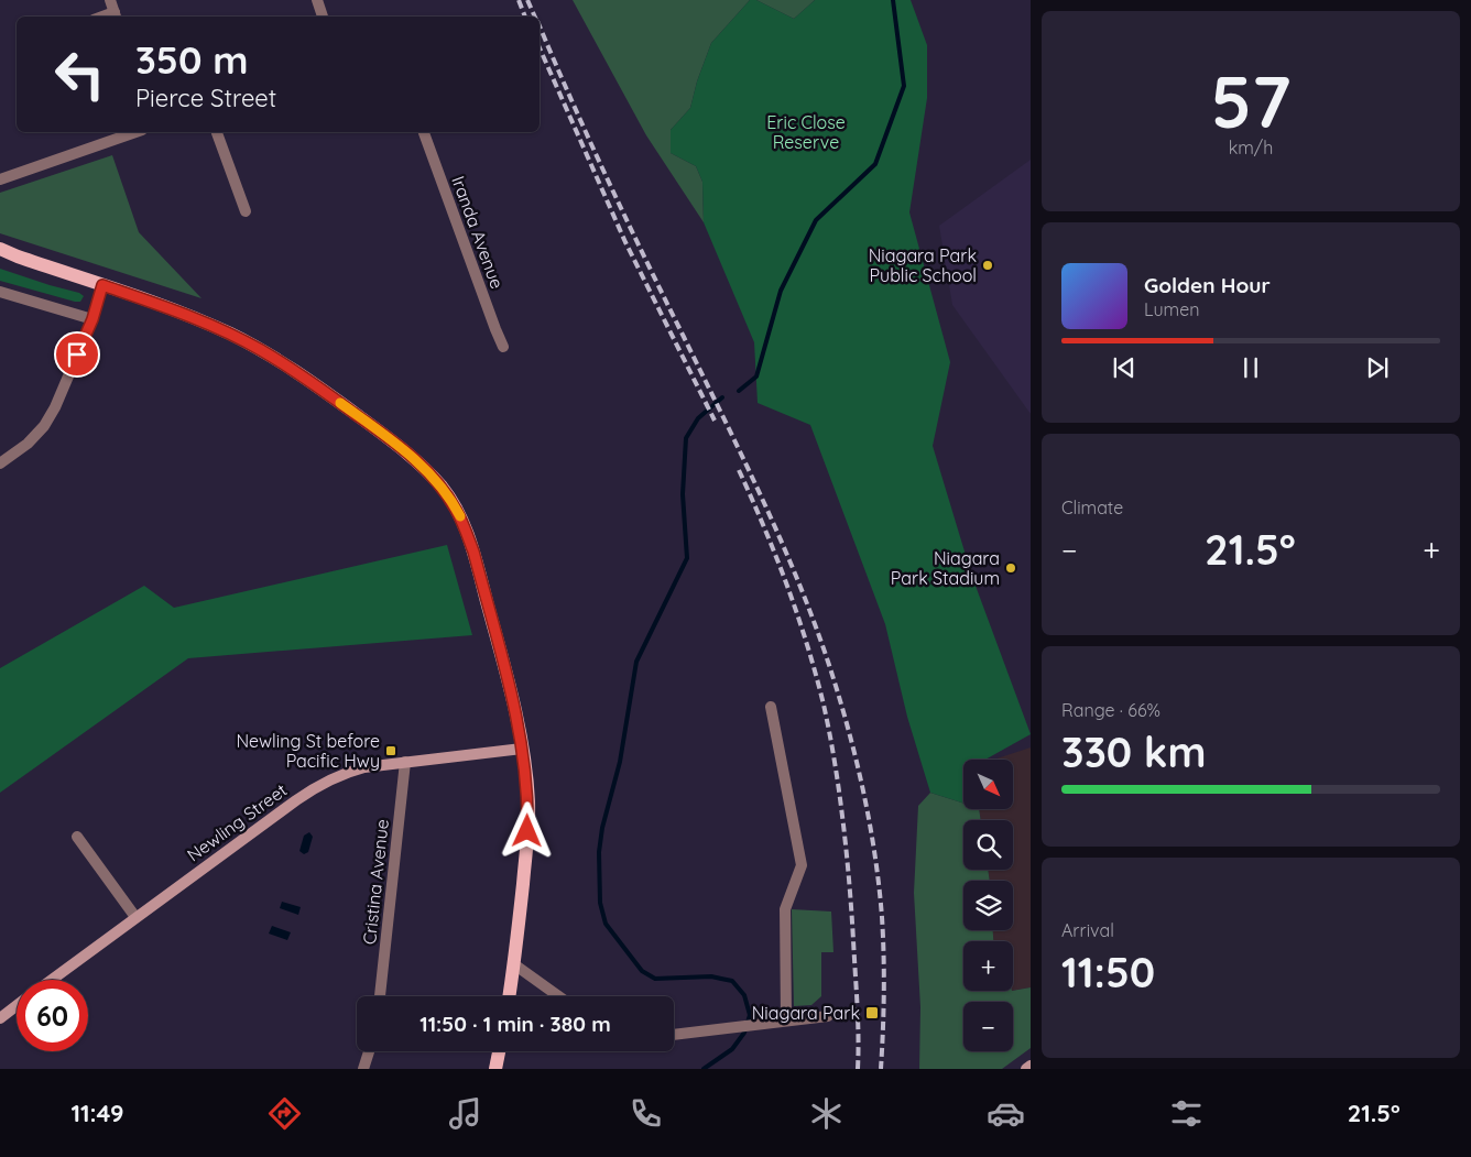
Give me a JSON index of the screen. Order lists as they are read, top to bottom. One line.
{"streets":{"street":["Iranda Avenue","Newling Street","Cristina Avenue"]},"crossings":[["Newling Street","Cristina Avenue"]],"parks":["Eric Close Reserve"],"places":{"other":["Niagara Park Public School","Niagara Park Stadium"],"transit":["Newling St before Pacific Hwy","Niagara Park"]},"north":"bottom right","page":{"tile":[["57","km/h"],"Climate",["Range · 66%","330 km"],["Arrival","11:50"]],"turn":["350 m","Pierce Street"],"song":["Golden Hour","Lumen"],"heat":["−","21.5°","+"],"map_buttons":["+","−"],"limit":"60","trip":"11:50 · 1 min · 380 m","tabs":["11:49","21.5°"]}}
